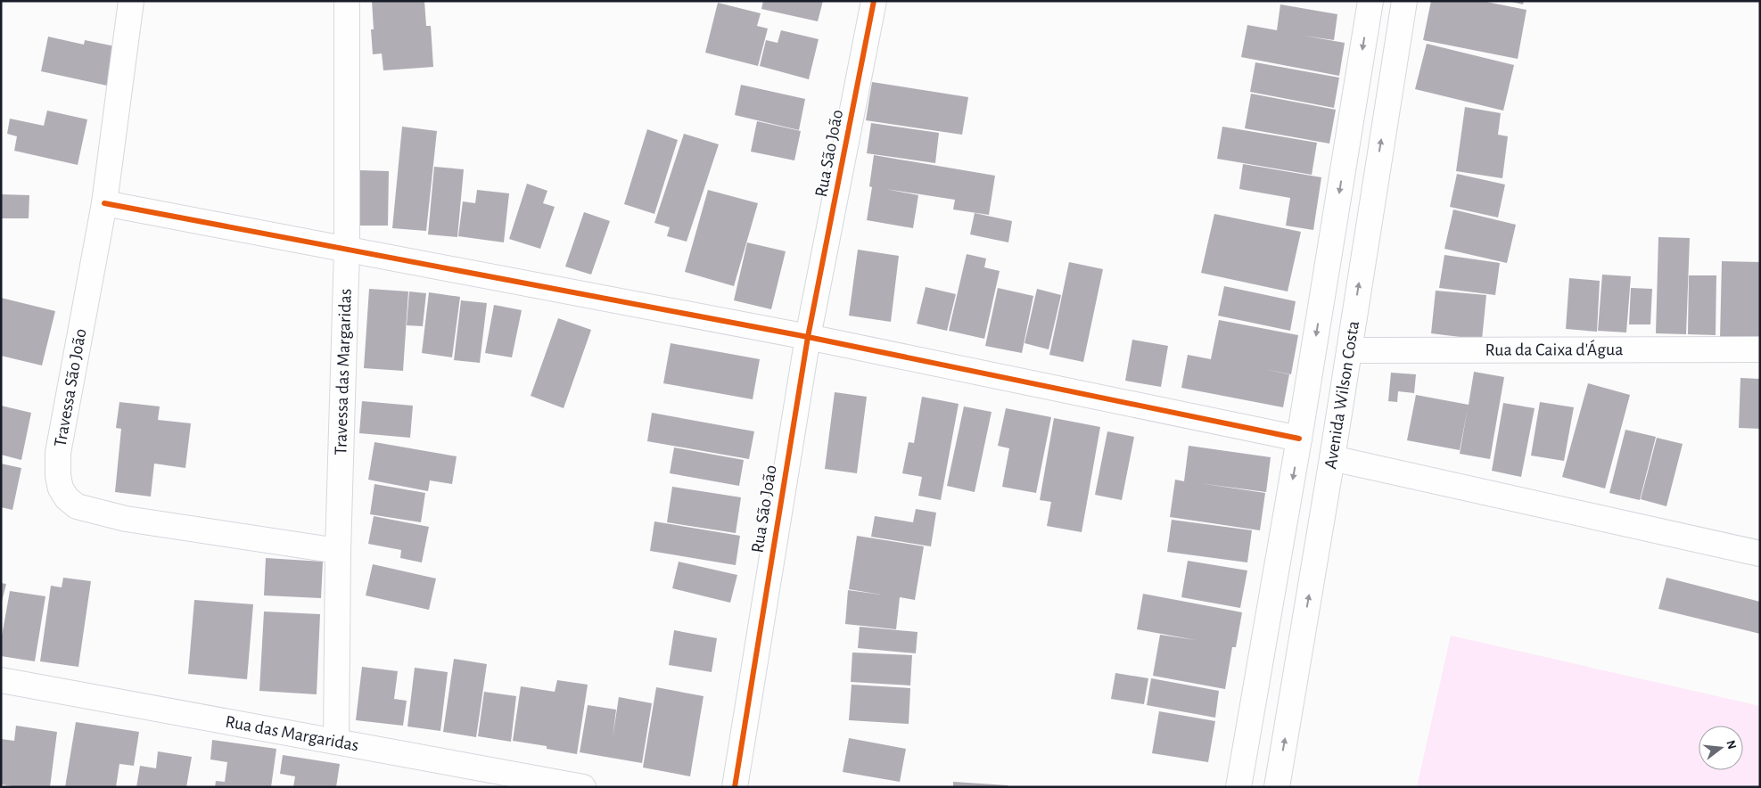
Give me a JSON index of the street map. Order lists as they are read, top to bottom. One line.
{"streets":{"street":["Rua São João","Rua da Caixa d'Água","Travessa das Margaridas","Travessa São João","Avenida Wilson Costa","Rua das Margaridas"]},"crossings":[["Rua da Caixa d'Água","Avenida Wilson Costa"],["Travessa das Margaridas","Travessa São João"],["Travessa das Margaridas","Rua das Margaridas"]],"north":"right"}
